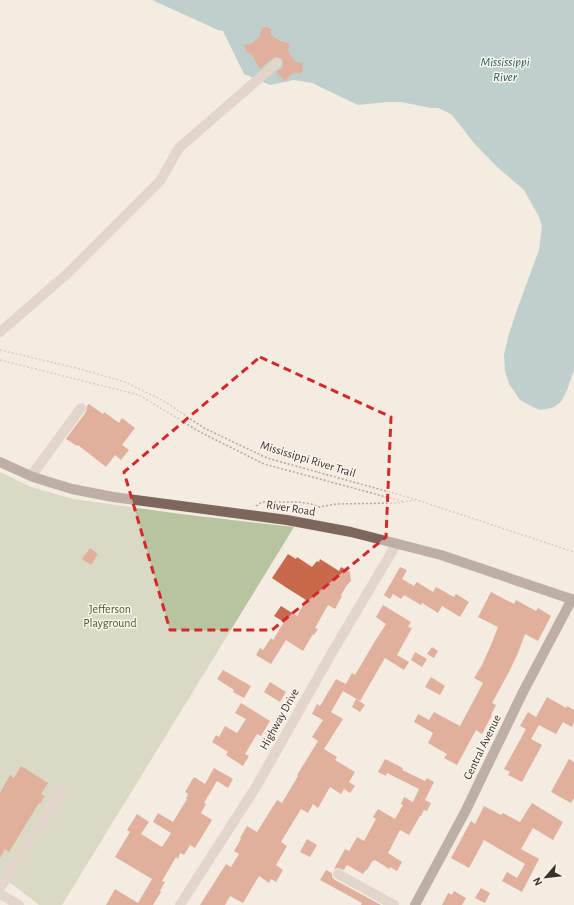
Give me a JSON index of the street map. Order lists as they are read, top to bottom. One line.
{"streets":{"main road":["River Road","Central Avenue"],"street":["Highway Drive"],"path":["Mississippi River Trail"]},"crossings":[["River Road","Highway Drive"],["River Road","Central Avenue"]],"water":["Mississippi River"],"parks":["Jefferson Playground"],"north":"bottom left"}
